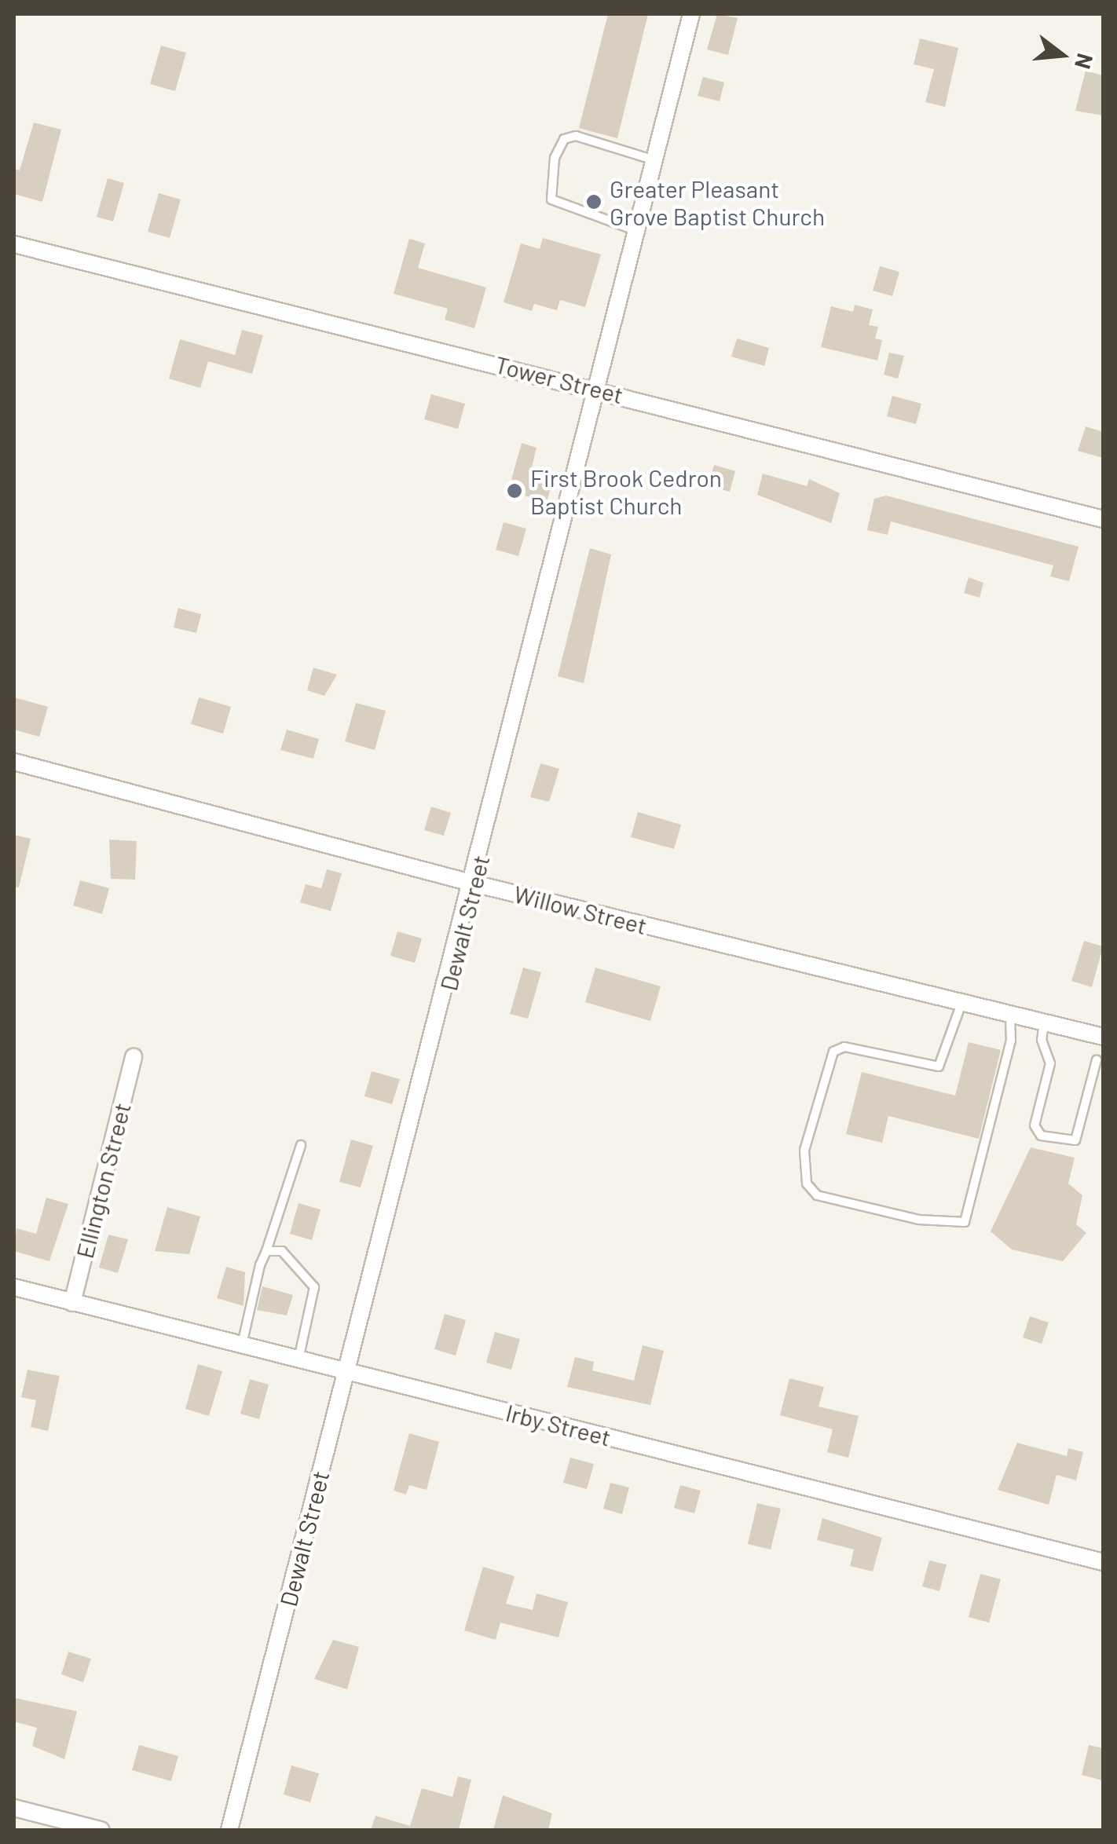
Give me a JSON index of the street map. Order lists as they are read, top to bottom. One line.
{"streets":{"street":["Tower Street","Willow Street","Dewalt Street","Ellington Street","Irby Street"]},"crossings":[["Tower Street","Dewalt Street"],["Willow Street","Dewalt Street"],["Dewalt Street","Irby Street"],["Ellington Street","Irby Street"]],"places":["Greater Pleasant Grove Baptist Church","First Brook Cedron Baptist Church"],"north":"right"}
